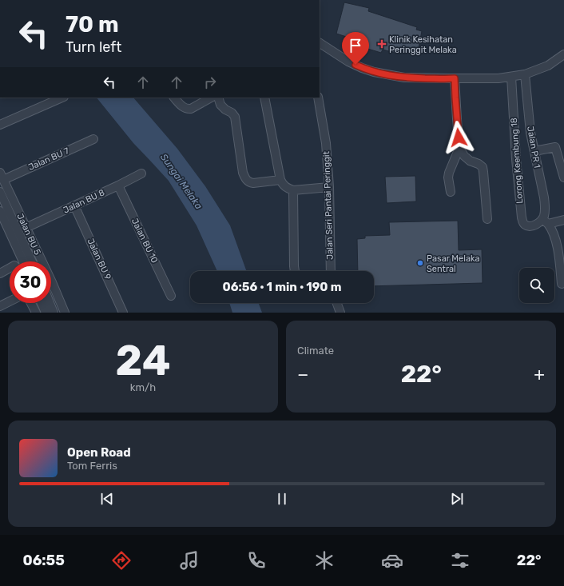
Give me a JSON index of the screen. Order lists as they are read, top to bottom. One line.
{"streets":{"street":["Jalan PR 1","Jalan BU 7","Lorong Keembung 18","Jalan BU 8","Jalan Seri Pantai Peringgit","Jalan BU 5","Jalan BU 10","Jalan BU 9"]},"crossings":[["Jalan PR 1","Lorong Keembung 18"],["Jalan BU 7","Jalan BU 5"],["Jalan BU 8","Jalan BU 5"],["Jalan BU 8","Jalan BU 10"],["Jalan BU 8","Jalan BU 9"]],"water":["Sungai Melaka"],"places":{"health":["Klinik Kesihatan Peringgit Melaka"],"other":["Pasar Melaka Sentral"]},"page":{"turn":["70 m","Turn left"],"limit":"30","trip":"06:56 · 1 min · 190 m","tile":[["24","km/h"],"Climate"],"heat":["−","22°","+"],"song":["Open Road","Tom Ferris"],"tabs":["06:55","22°"]}}
